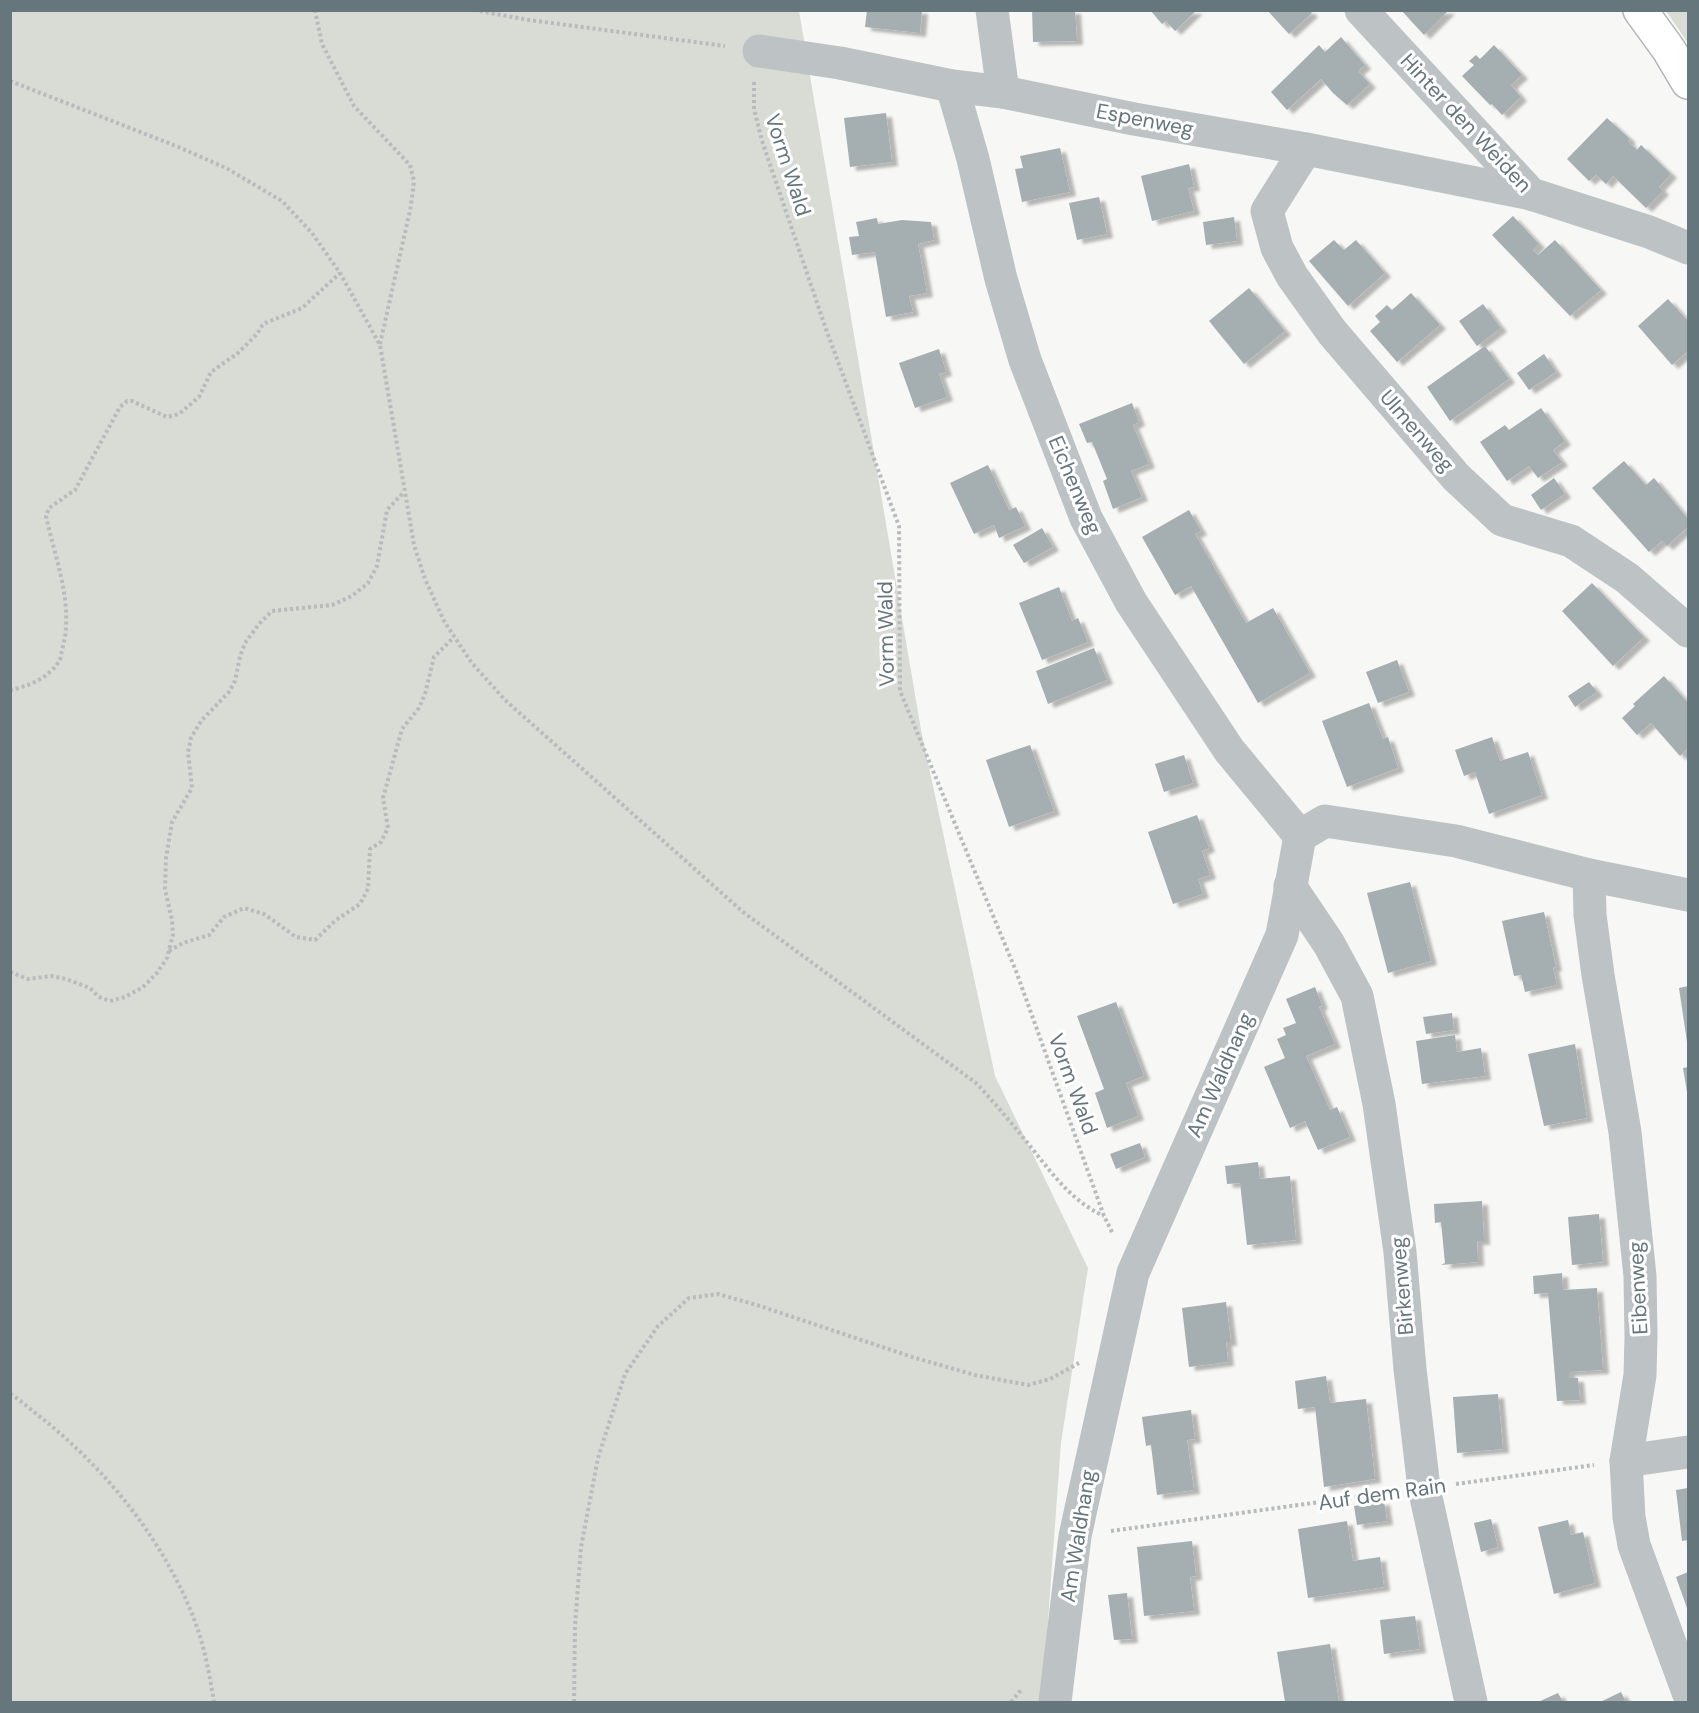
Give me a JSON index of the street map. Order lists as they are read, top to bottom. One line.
{"streets":{"street":["Espenweg","Hinter den Weiden","Ulmenweg","Eichenweg","Am Waldhang","Birkenweg","Eibenweg"],"path":["Vorm Wald","Auf dem Rain"]},"crossings":[["Espenweg","Hinter den Weiden"],["Espenweg","Vorm Wald"],["Espenweg","Ulmenweg"],["Espenweg","Eichenweg"],["Vorm Wald","Am Waldhang"],["Eichenweg","Am Waldhang"],["Am Waldhang","Birkenweg"],["Am Waldhang","Auf dem Rain"],["Birkenweg","Auf dem Rain"],["Eibenweg","Auf dem Rain"]]}
